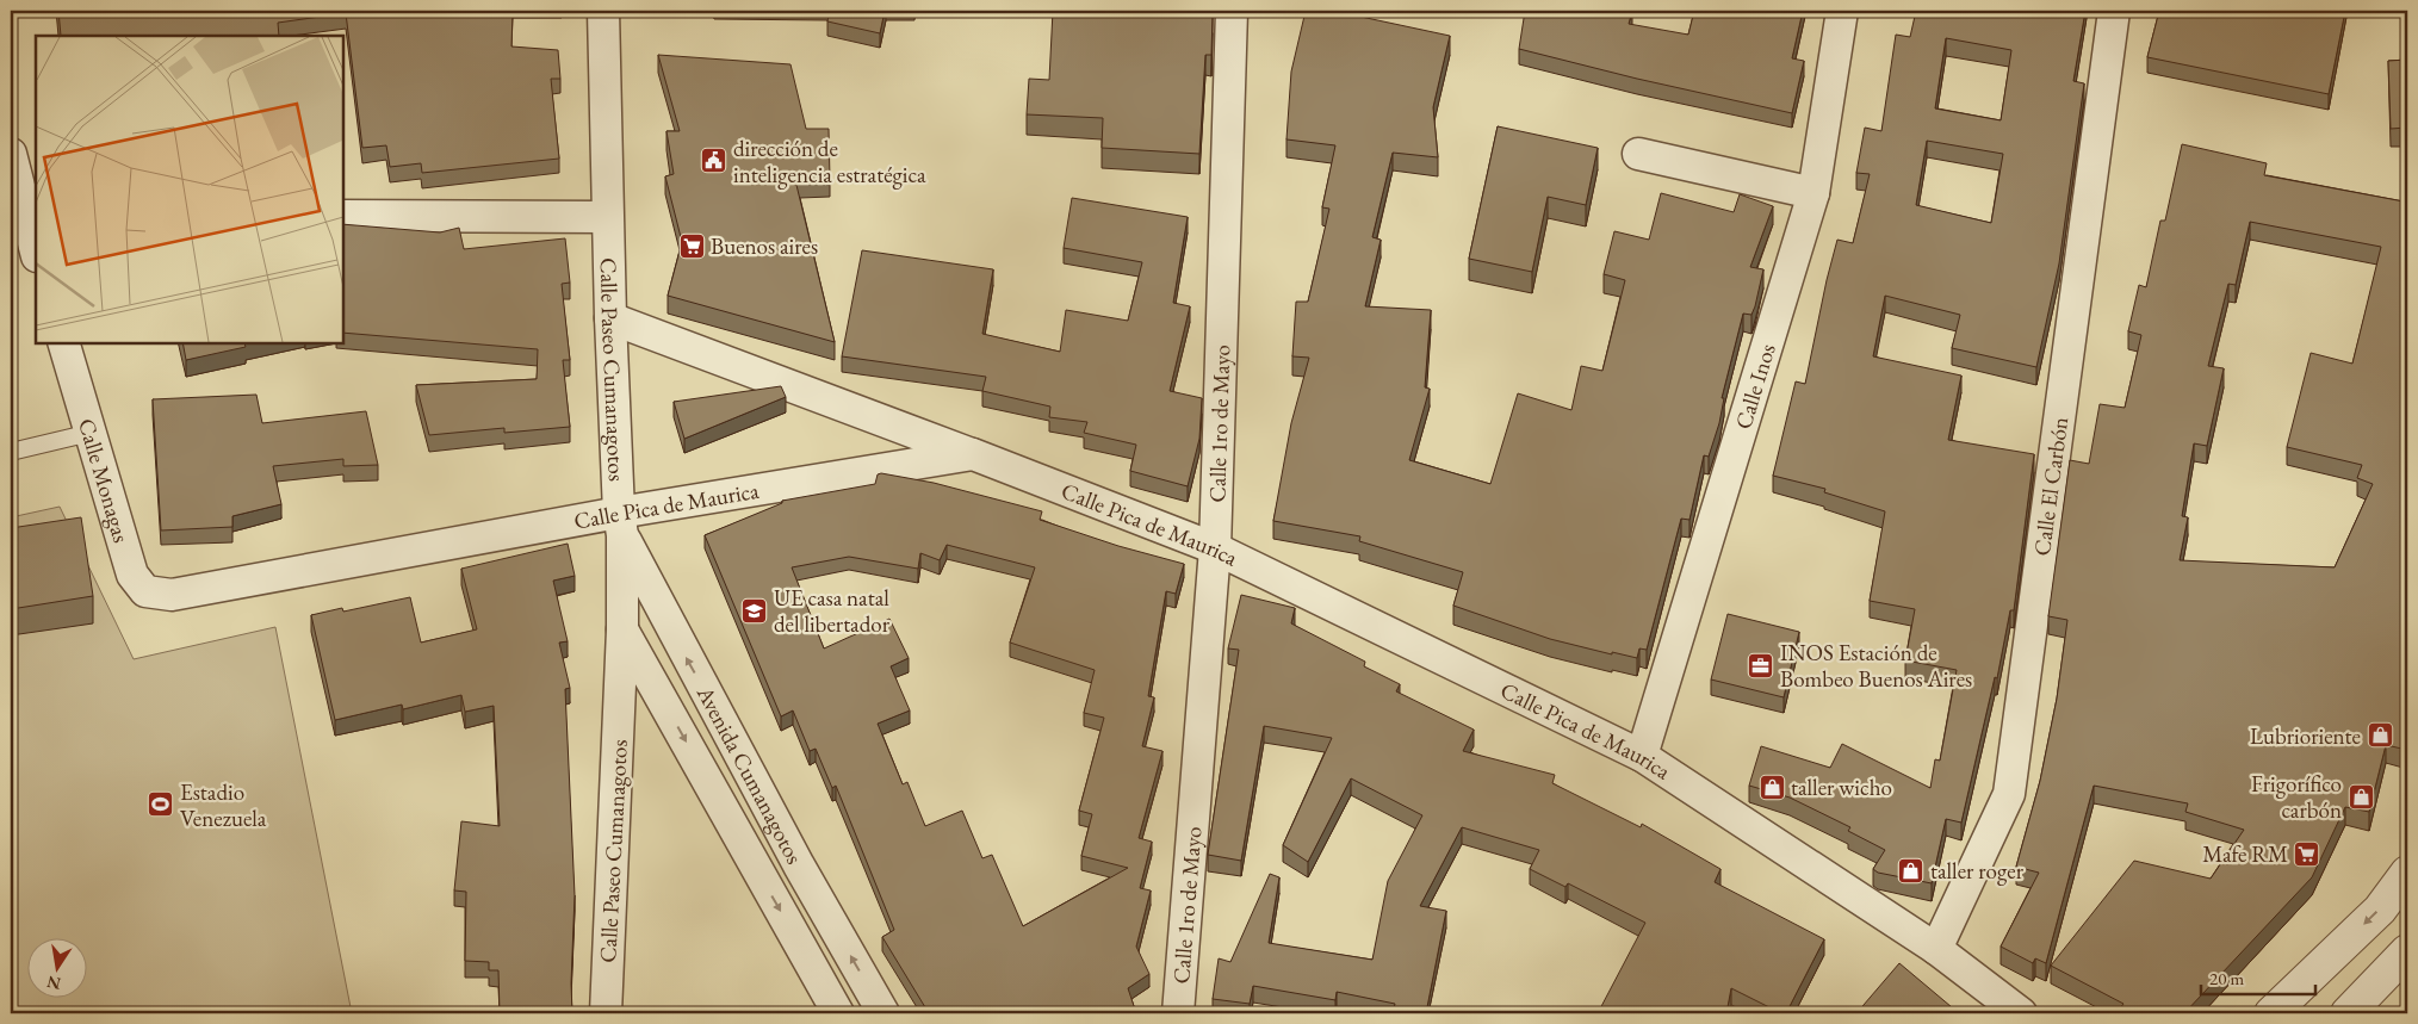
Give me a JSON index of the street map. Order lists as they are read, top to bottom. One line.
{"streets":{"street":["Calle Paseo Cumanagotos","Calle Inos","Calle 1ro de Mayo","Calle Monagas","Calle El Carbón","Calle Pica de Maurica","Avenida Cumanagotos"]},"crossings":[["Calle Paseo Cumanagotos","Calle Pica de Maurica"],["Calle Paseo Cumanagotos","Avenida Cumanagotos"],["Calle Inos","Calle Pica de Maurica"],["Calle 1ro de Mayo","Calle Pica de Maurica"],["Calle Monagas","Calle Pica de Maurica"],["Calle El Carbón","Calle Pica de Maurica"],["Calle Pica de Maurica","Avenida Cumanagotos"]],"places":{"public building":["dirección de inteligencia estratégica"],"supermarket":["Buenos aires","Mafe RM"],"school or university":["UE casa natal del libertador"],"office":["INOS Estación de Bombeo Buenos Aires"],"shop":["Lubrioriente","taller wicho","Frigorífico carbón","taller roger"],"sports":["Estadio Venezuela"]},"scale_bar":"20 m","north":"bottom"}
